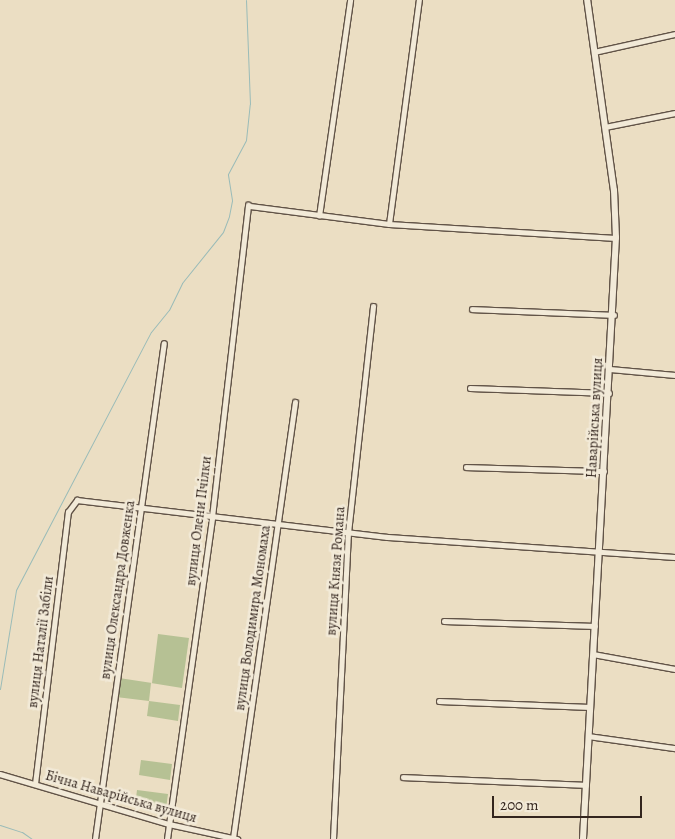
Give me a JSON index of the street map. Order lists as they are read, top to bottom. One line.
{"streets":{"street":["Наварійська вулиця","вулиця Олени Пчілки","вулиця Князя Романа","вулиця Олександра Довженка","вулиця Володимира Мономаха","вулиця Наталії Забіли","Бічна Наварійська вулиця"]},"crossings":[["вулиця Олени Пчілки","Бічна Наварійська вулиця"],["вулиця Олександра Довженка","вулиця Наталії Забіли"],["вулиця Олександра Довженка","Бічна Наварійська вулиця"],["вулиця Володимира Мономаха","Бічна Наварійська вулиця"],["вулиця Наталії Забіли","Бічна Наварійська вулиця"]],"scale_bar":"200 m"}
